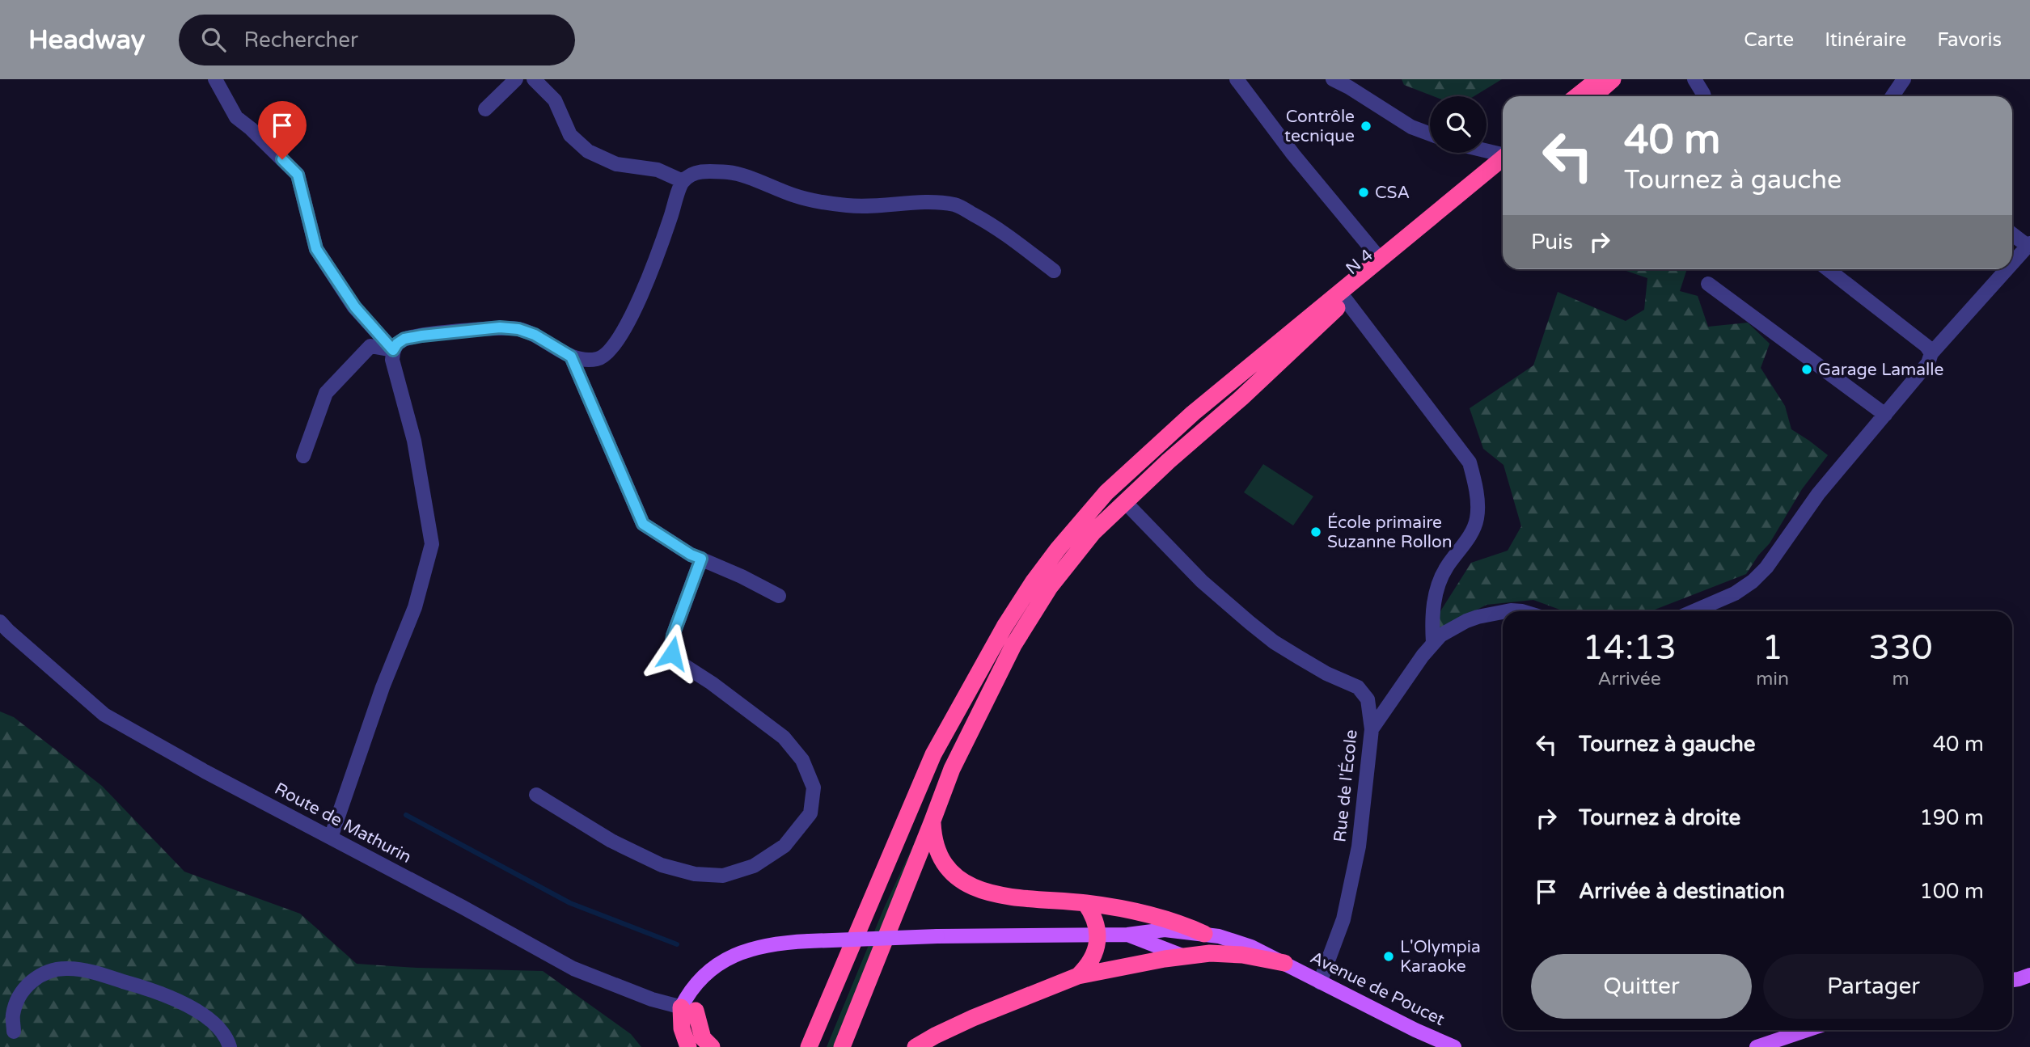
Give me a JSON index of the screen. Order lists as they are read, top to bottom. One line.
{"streets":{"highway":["N 4"],"main road":["Avenue de Poucet"],"street":["Rue de l'École","Route de Mathurin"]},"crossings":[["N 4","Rue de l'École"],["Rue de l'École","Avenue de Poucet"]],"places":["Contrôle tecnique","CSA","Garage Lamalle","École primaire Suzanne Rollon","L'Olympia Karaoke"],"page":{"header":"Headway","search":"Rechercher","nav":["Carte","Itinéraire","Favoris"],"turn":["40 m","Tournez à gauche"],"then":"Puis","eta":["14:13","Arrivée","1","min","330","m"],"list":[{"name":"Tournez à gauche","value":"40 m"},{"name":"Tournez à droite","value":"190 m"},{"name":"Arrivée à destination","value":"100 m"}],"buttons":["Quitter","Partager"]}}
